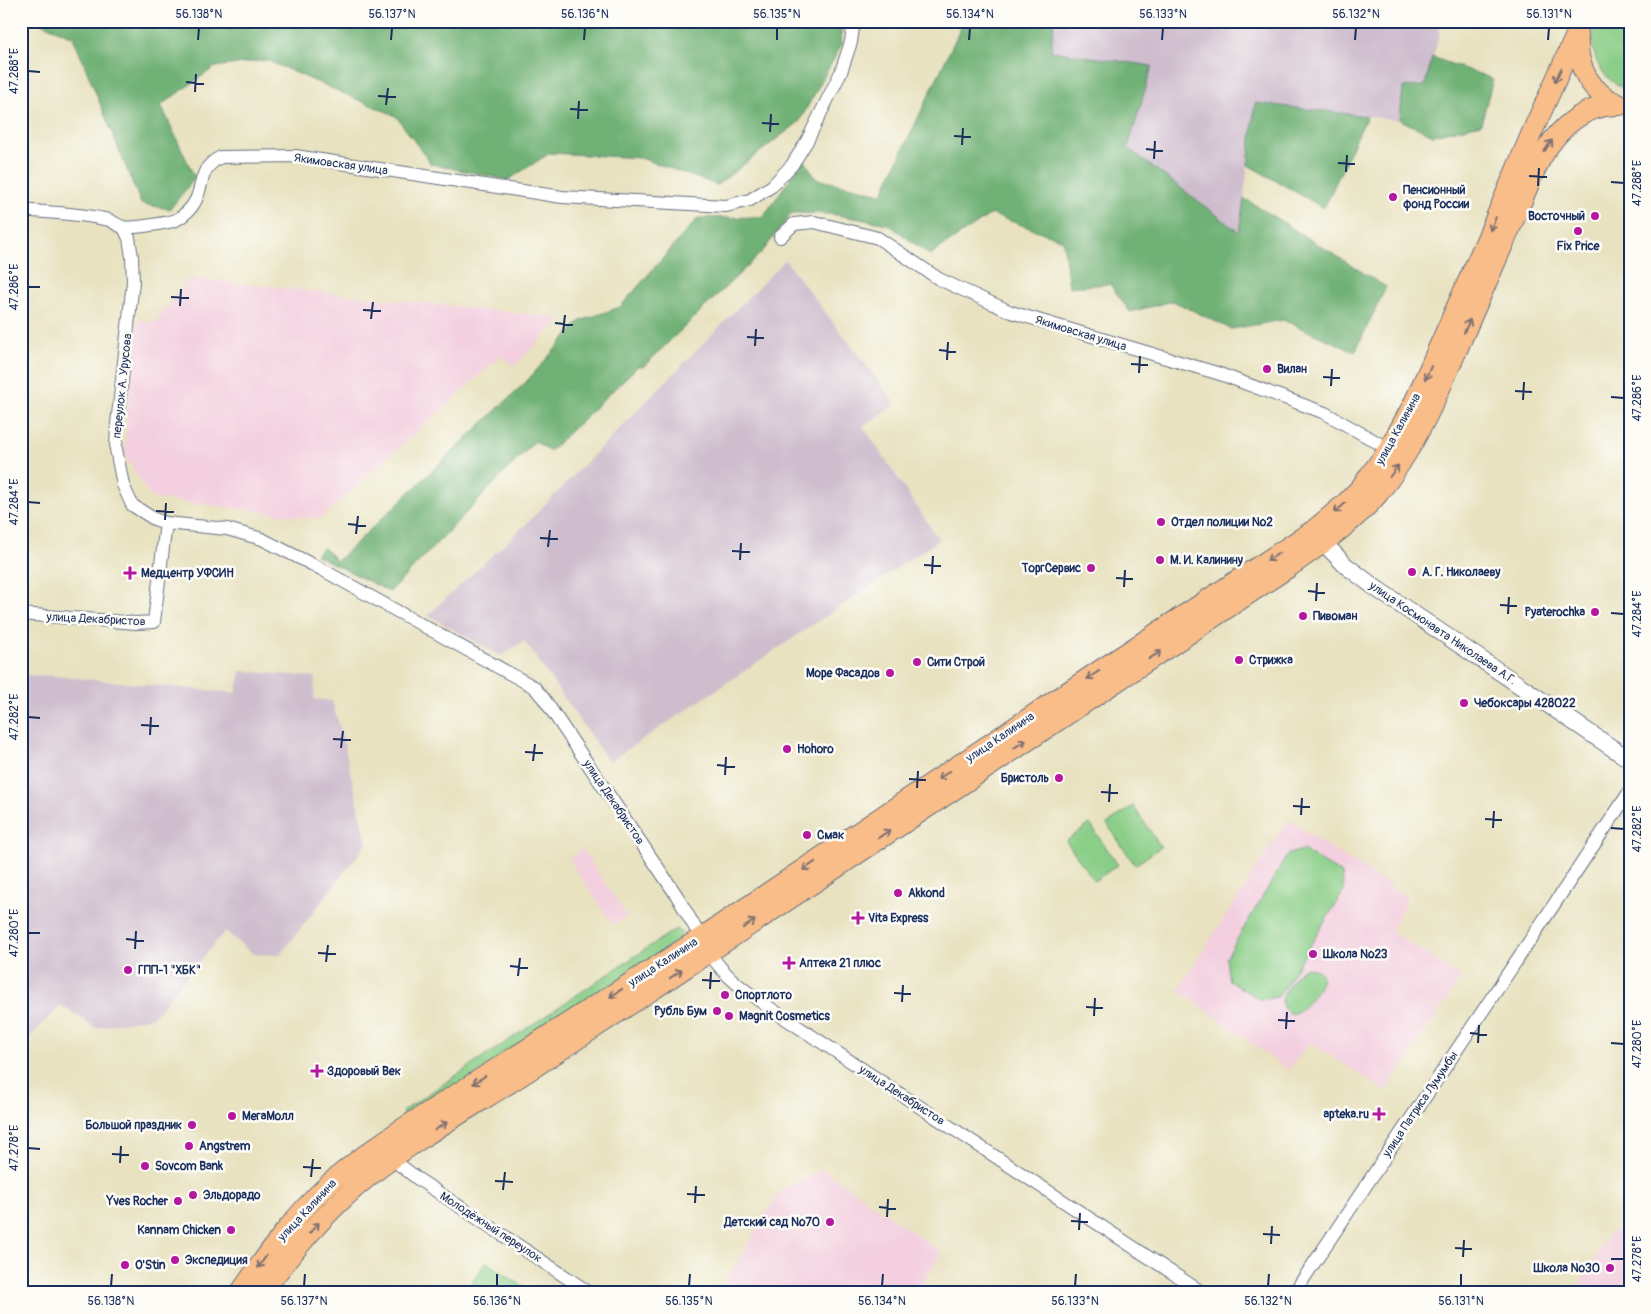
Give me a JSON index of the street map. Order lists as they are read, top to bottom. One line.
{"streets":{"main road":["улица Калинина"],"street":["Якимовская улица","переулок А. Урусова","улица Декабристов","улица Космонавта Николаева А.Г.","улица Патриса Лумумбы","Молодёжный переулок"]},"crossings":[["Якимовская улица","переулок А. Урусова"],["Якимовская улица","улица Калинина"],["переулок А. Урусова","улица Декабристов"],["улица Калинина","улица Декабристов"],["улица Калинина","улица Космонавта Николаева А.Г."],["улица Калинина","Молодёжный переулок"]],"places":{"other":["Пенсионный фонд России","Восточный","Fix Price","Вилан","Отдел полиции №2","М. И. Калинину","ТоргСервис","А. Г. Николаеву","Pyaterochka","Пивоман","Стрижка","Сити Строй","Море Фасадов","Чебоксары 428022","Hohoro","Бристоль","Смак","Akkond","Школа №23","ГПП-1 \"ХБК\"","Спортлото","Рубль Бум","Magnit Cosmetics","МегаМолл","Большой праздник","Angstrem","Sovcom Bank","Эльдорадо","Yves Rocher","Детский сад №70","Kannam Chicken","Экспедиция","O'Stin","Школа №30"],"health":["Медцентр УФСИН","Vita Express","Аптека 21 плюс","Здоровый Век","apteka.ru"]},"coordinates":["56.138°N","56.137°N","56.136°N","56.135°N","56.134°N","56.133°N","56.132°N","56.131°N","47.288°E","47.286°E","47.284°E","47.282°E","47.280°E","47.278°E"]}
